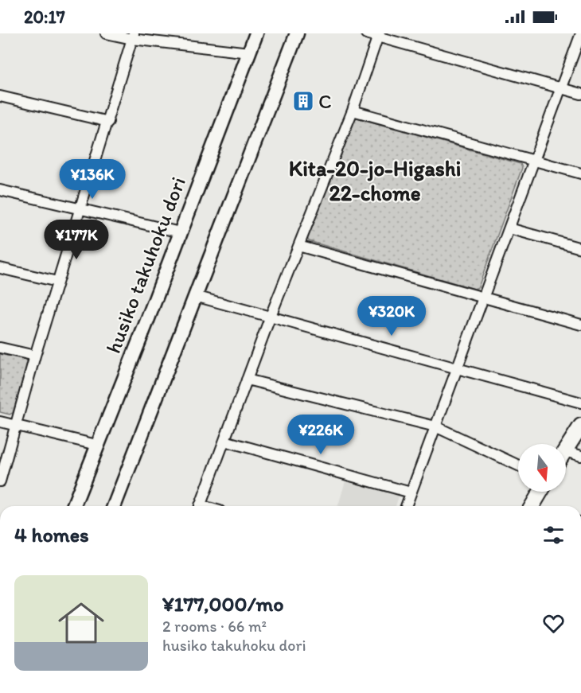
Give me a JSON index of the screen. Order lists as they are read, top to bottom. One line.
{"streets":{"street":["husiko takuhoku dori"]},"districts":["Kita-20-jo-Higashi 22-chome"],"places":{"building":["C"]},"north":"bottom","page":{"status":"20:17","price":["¥136K","¥177K","¥320K","¥226K"],"heading":"4 homes","list":[{"name":"¥177,000/mo","note":"2 rooms · 66 m² · husiko takuhoku dori"}]}}
